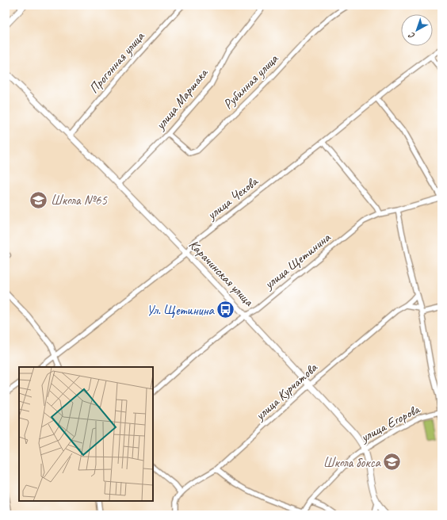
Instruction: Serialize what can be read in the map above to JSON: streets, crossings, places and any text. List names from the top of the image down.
{
  "streets": {
    "street": [
      "Прогонная улица",
      "Рубинная улица",
      "улица Маршака",
      "улица Чехова",
      "улица Щетинина",
      "Карачинская улица",
      "улица Курчатова",
      "улица Егорова"
    ]
  },
  "crossings": [
    ["Прогонная улица", "Карачинская улица"],
    ["Рубинная улица", "улица Маршака"],
    ["улица Маршака", "Карачинская улица"],
    ["улица Чехова", "Карачинская улица"],
    ["улица Щетинина", "Карачинская улица"],
    ["Карачинская улица", "улица Курчатова"],
    ["Карачинская улица", "улица Егорова"]
  ],
  "places": {
    "school or university": ["Школа №65", "Школа бокса"],
    "bus stop": ["Ул. Щетинина"]
  },
  "north": "bottom left"
}
